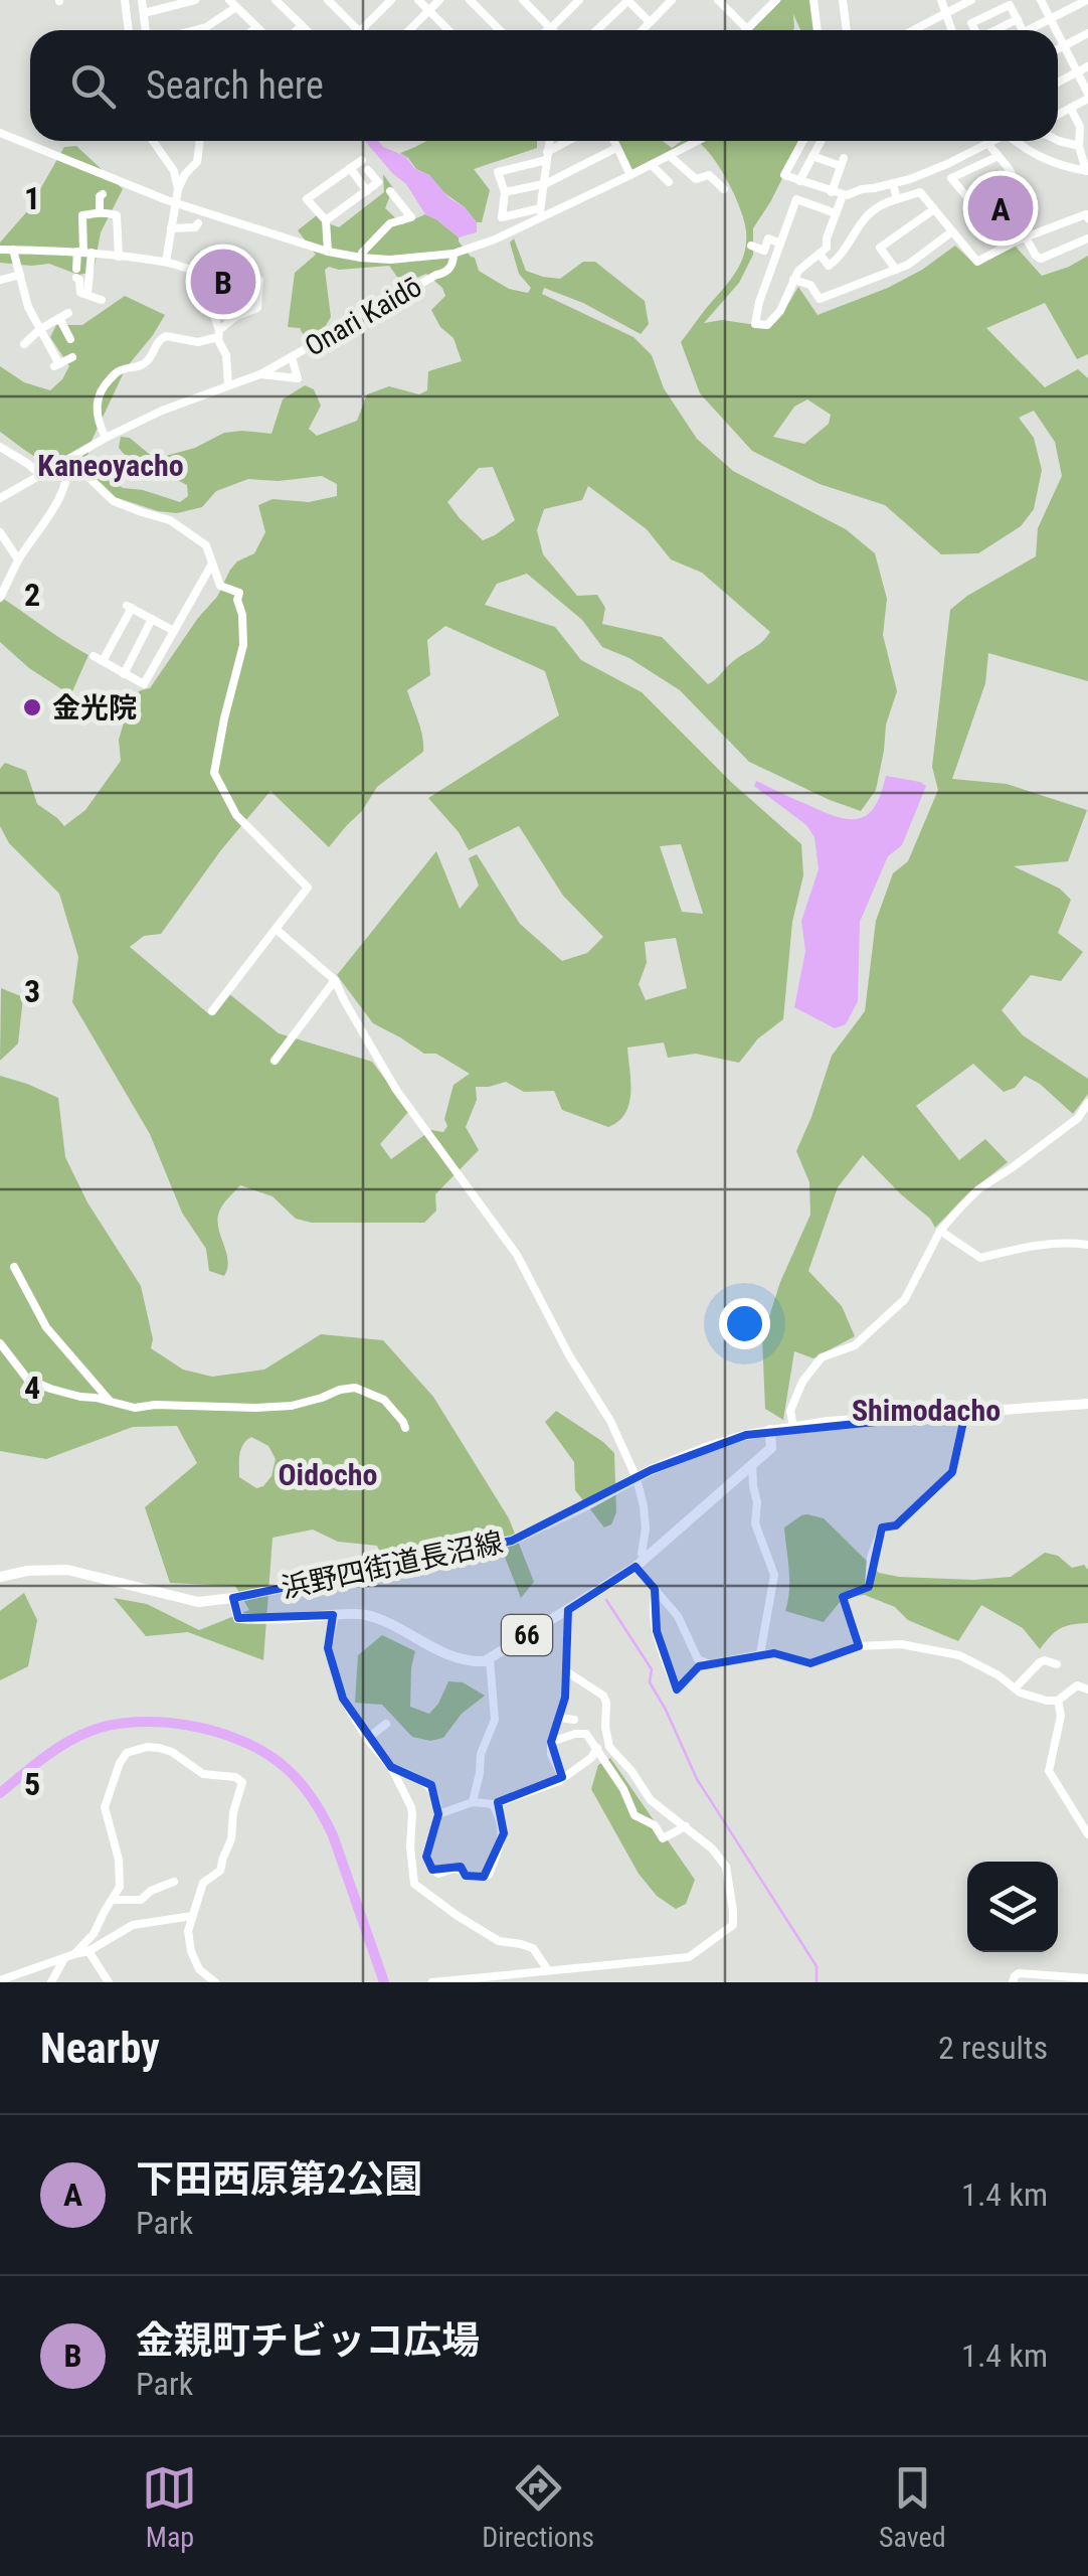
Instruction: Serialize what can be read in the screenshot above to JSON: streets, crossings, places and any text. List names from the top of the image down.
{
  "streets": {
    "main road": ["浜野四街道長沼線", "66"],
    "street": ["Onari Kaidō"]
  },
  "crossings": [
    ["浜野四街道長沼線", "66"]
  ],
  "districts": ["Kaneoyacho", "Shimodacho", "Oidocho"],
  "places": ["金光院"],
  "page": {
    "search": "Search here",
    "pins": ["A", "B"],
    "heading": ["Nearby", "2 results"],
    "list": [
      {
        "mark": "A",
        "name": "下田西原第2公園",
        "note": "Park",
        "value": "1.4 km"
      },
      {
        "mark": "B",
        "name": "金親町チビッコ広場",
        "note": "Park",
        "value": "1.4 km"
      }
    ],
    "nav": ["Map", "Directions", "Saved"]
  },
  "grid": {
    "rows": [
      "1",
      "2",
      "3",
      "4",
      "5"
    ]
  }
}
